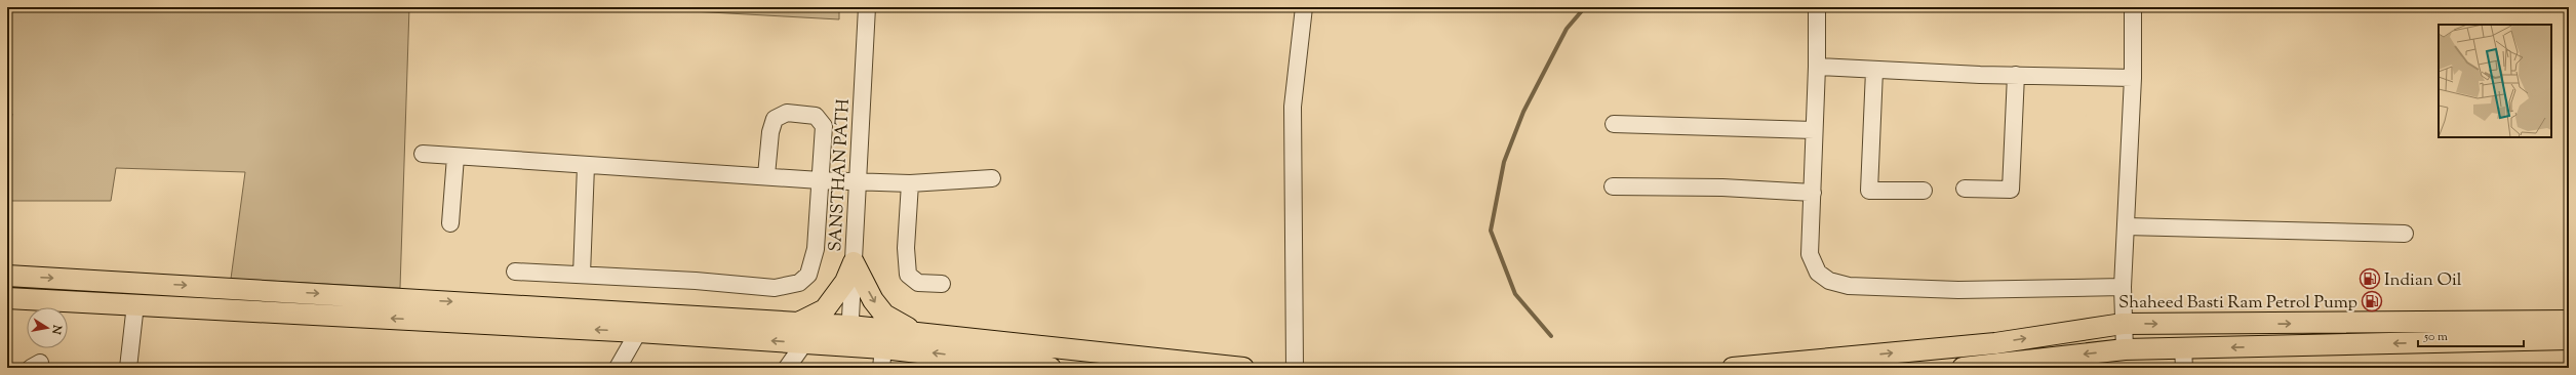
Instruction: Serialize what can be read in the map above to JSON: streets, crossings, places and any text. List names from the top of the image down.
{
  "streets": {
    "street": ["SANSTHAN PATH"]
  },
  "places": {
    "fuel station": ["Indian Oil", "Shaheed Basti Ram Petrol Pump"]
  },
  "scale_bar": "50 m",
  "north": "right"
}
